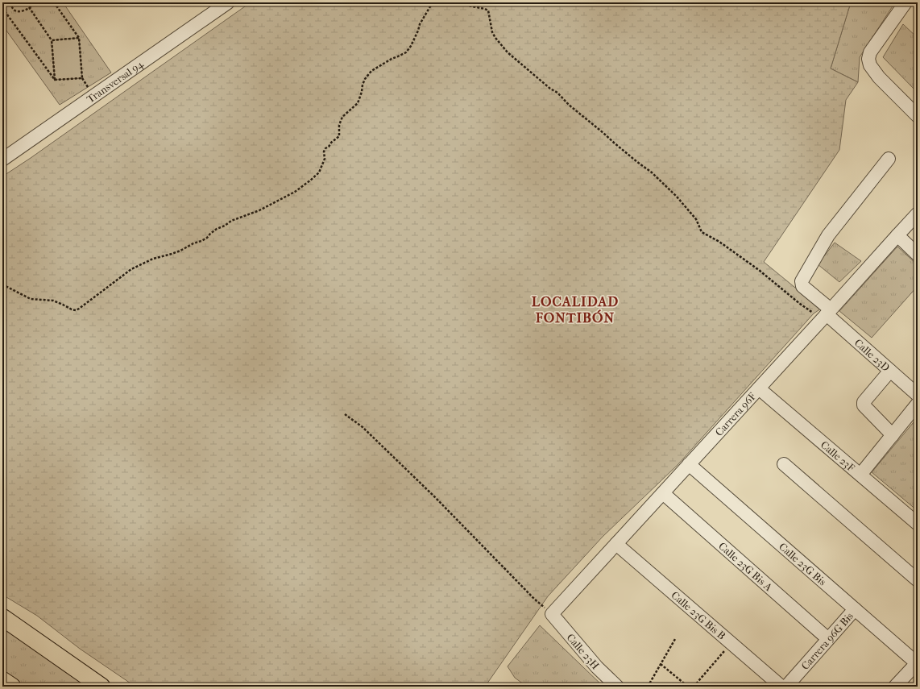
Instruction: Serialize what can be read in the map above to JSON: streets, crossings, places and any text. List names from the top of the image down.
{
  "streets": {
    "street": [
      "Transversal 94",
      "Calle 23D",
      "Carrera 96F",
      "Calle 23F",
      "Calle 23G Bis",
      "Calle 23G Bis A",
      "Calle 23G Bis B",
      "Carrera 96G Bis",
      "Calle 23H"
    ]
  },
  "crossings": [
    ["Calle 23D", "Carrera 96F"],
    ["Carrera 96F", "Calle 23F"],
    ["Carrera 96F", "Calle 23G Bis"],
    ["Carrera 96F", "Calle 23G Bis A"],
    ["Carrera 96F", "Calle 23G Bis B"],
    ["Carrera 96F", "Calle 23H"],
    ["Calle 23G Bis", "Carrera 96G Bis"],
    ["Calle 23G Bis A", "Carrera 96G Bis"]
  ],
  "districts": ["LOCALIDAD FONTIBÓN"]
}
